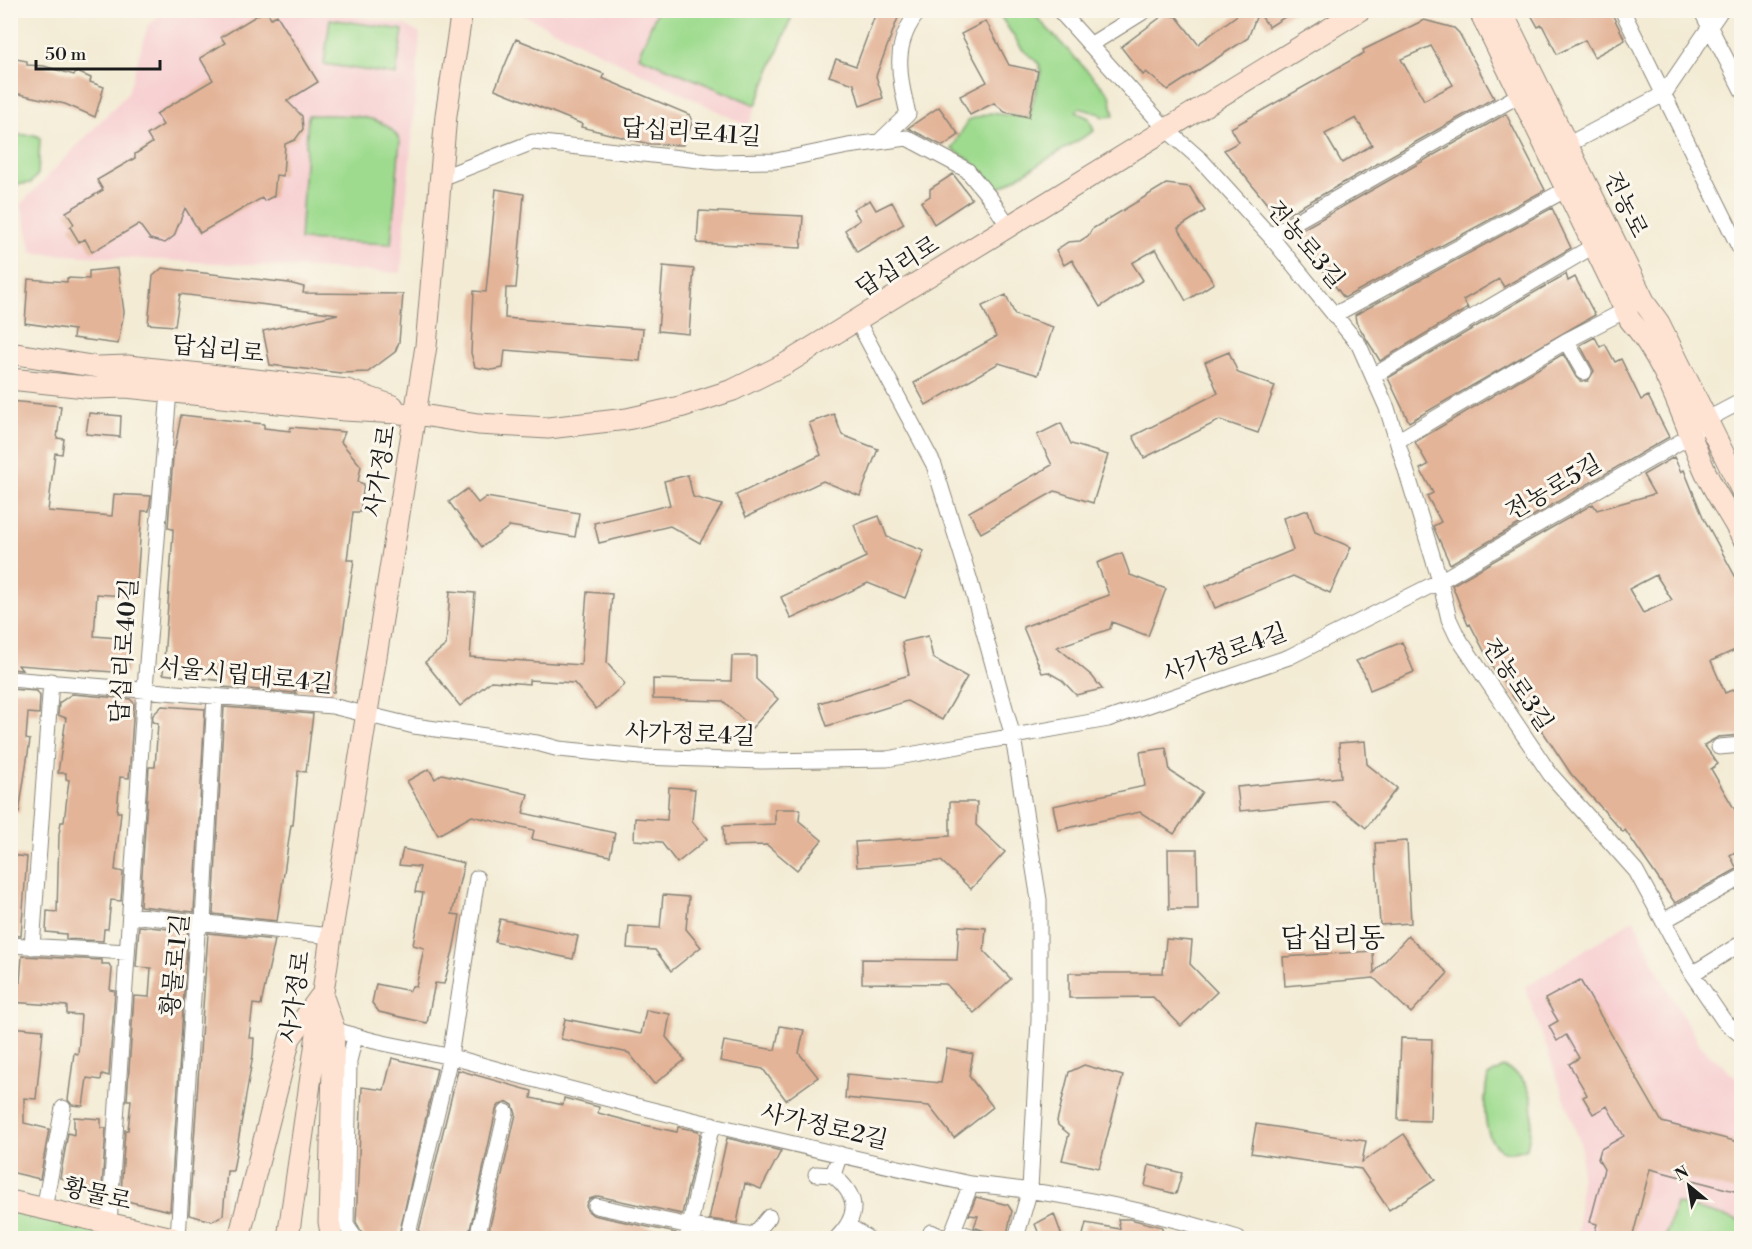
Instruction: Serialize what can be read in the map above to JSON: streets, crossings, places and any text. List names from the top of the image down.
{
  "streets": {
    "main road": [
      "전농로",
      "답십리로",
      "사가정로",
      "황물로"
    ],
    "street": [
      "답십리로41길",
      "전농로3길",
      "전농로5길",
      "답십리로40길",
      "사가정로4길",
      "서울시립대로4길",
      "황물로1길",
      "사가정로2길"
    ]
  },
  "crossings": [
    ["답십리로41길", "답십리로"],
    ["답십리로41길", "사가정로"],
    ["전농로", "전농로3길"],
    ["전농로", "전농로5길"],
    ["전농로3길", "답십리로"],
    ["전농로3길", "전농로5길"],
    ["전농로3길", "사가정로4길"],
    ["답십리로", "사가정로"],
    ["답십리로", "답십리로40길"],
    ["사가정로", "사가정로4길"],
    ["사가정로", "서울시립대로4길"],
    ["사가정로", "황물로1길"],
    ["전농로5길", "사가정로4길"],
    ["답십리로40길", "서울시립대로4길"],
    ["답십리로40길", "황물로"],
    ["사가정로4길", "서울시립대로4길"],
    ["서울시립대로4길", "황물로1길"]
  ],
  "districts": ["답십리동"],
  "scale_bar": "50 m",
  "north": "top left"
}
